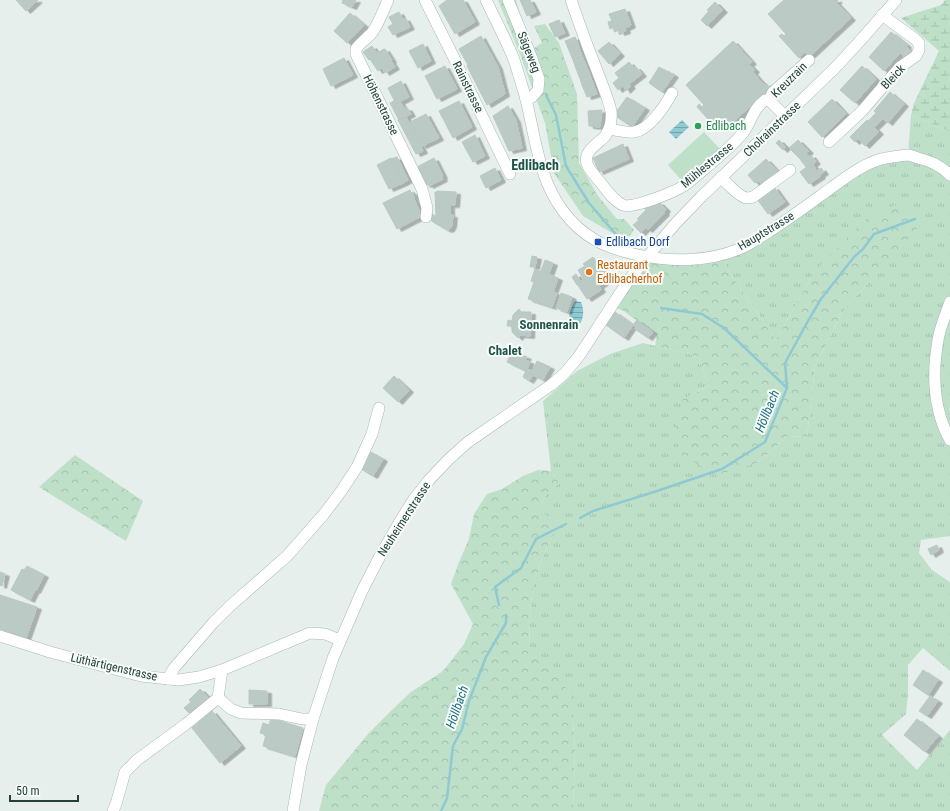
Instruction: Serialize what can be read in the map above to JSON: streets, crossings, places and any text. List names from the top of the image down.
{
  "streets": {
    "street": [
      "Sägeweg",
      "Bleick",
      "Kreuzrain",
      "Rainstrasse",
      "Höhenstrasse",
      "Cholrainstrasse",
      "Mühlestrasse",
      "Hauptstrasse",
      "Neuheimerstrasse",
      "Lüthärtigenstrasse"
    ]
  },
  "crossings": [
    ["Sägeweg", "Hauptstrasse"],
    ["Bleick", "Cholrainstrasse"],
    ["Kreuzrain", "Mühlestrasse"],
    ["Cholrainstrasse", "Hauptstrasse"],
    ["Cholrainstrasse", "Neuheimerstrasse"],
    ["Hauptstrasse", "Neuheimerstrasse"],
    ["Neuheimerstrasse", "Lüthärtigenstrasse"]
  ],
  "districts": ["Edlibach", "Sonnenrain", "Chalet"],
  "water": ["Höllbach"],
  "places": {
    "other": ["Edlibach", "Restaurant Edlibacherhof"],
    "transit": ["Edlibach Dorf"]
  },
  "scale_bar": "50 m"
}
